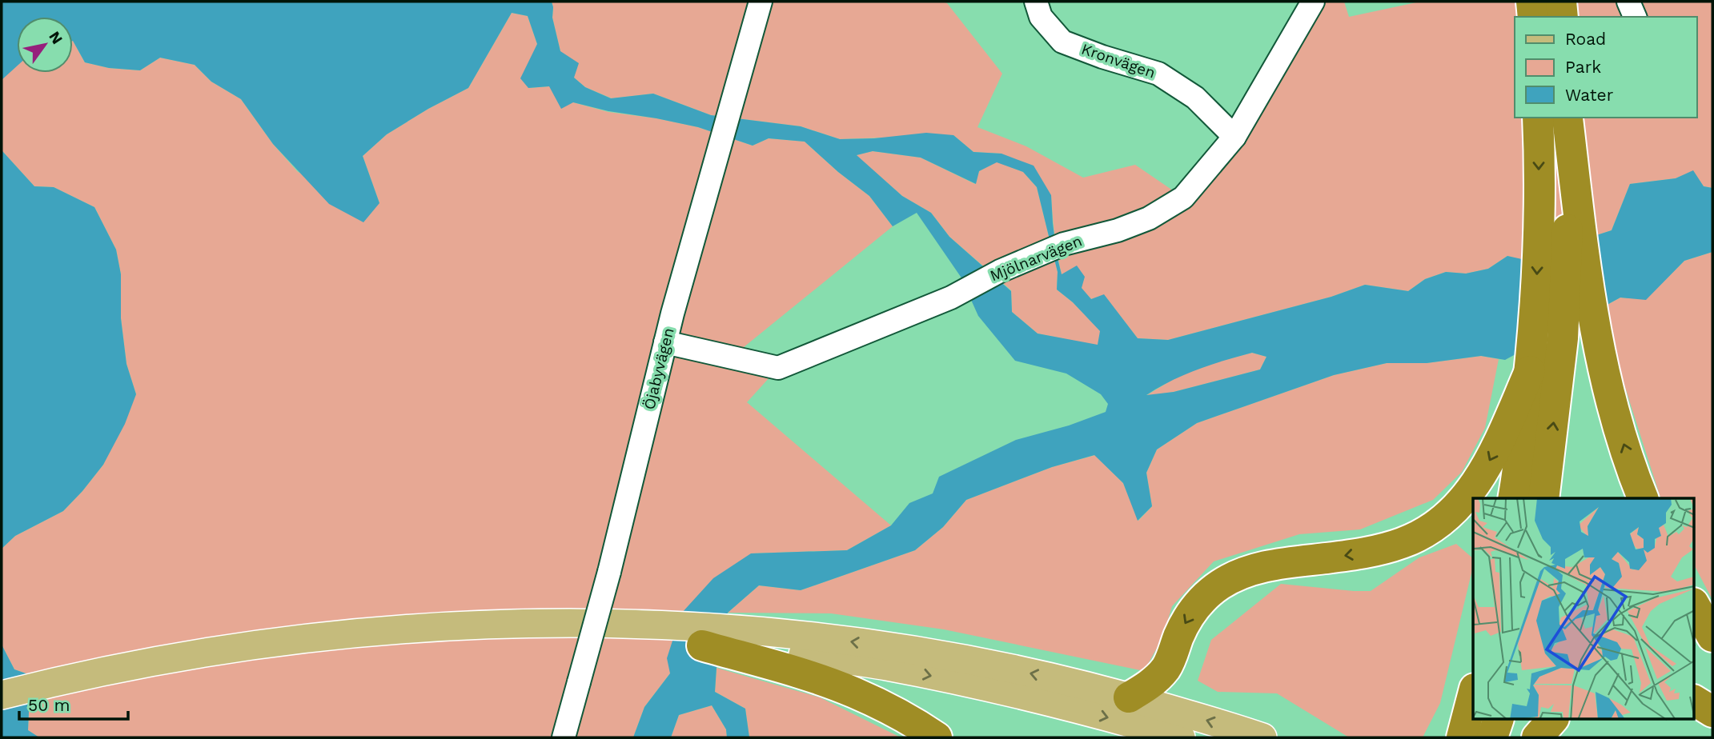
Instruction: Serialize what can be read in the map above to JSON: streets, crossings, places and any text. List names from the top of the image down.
{
  "streets": {
    "street": ["Kronvägen", "Mjölnarvägen", "Öjabyvägen"]
  },
  "crossings": [
    ["Kronvägen", "Mjölnarvägen"],
    ["Mjölnarvägen", "Öjabyvägen"]
  ],
  "legend": ["Road", "Park", "Water"],
  "scale_bar": "50 m",
  "north": "top right"
}
